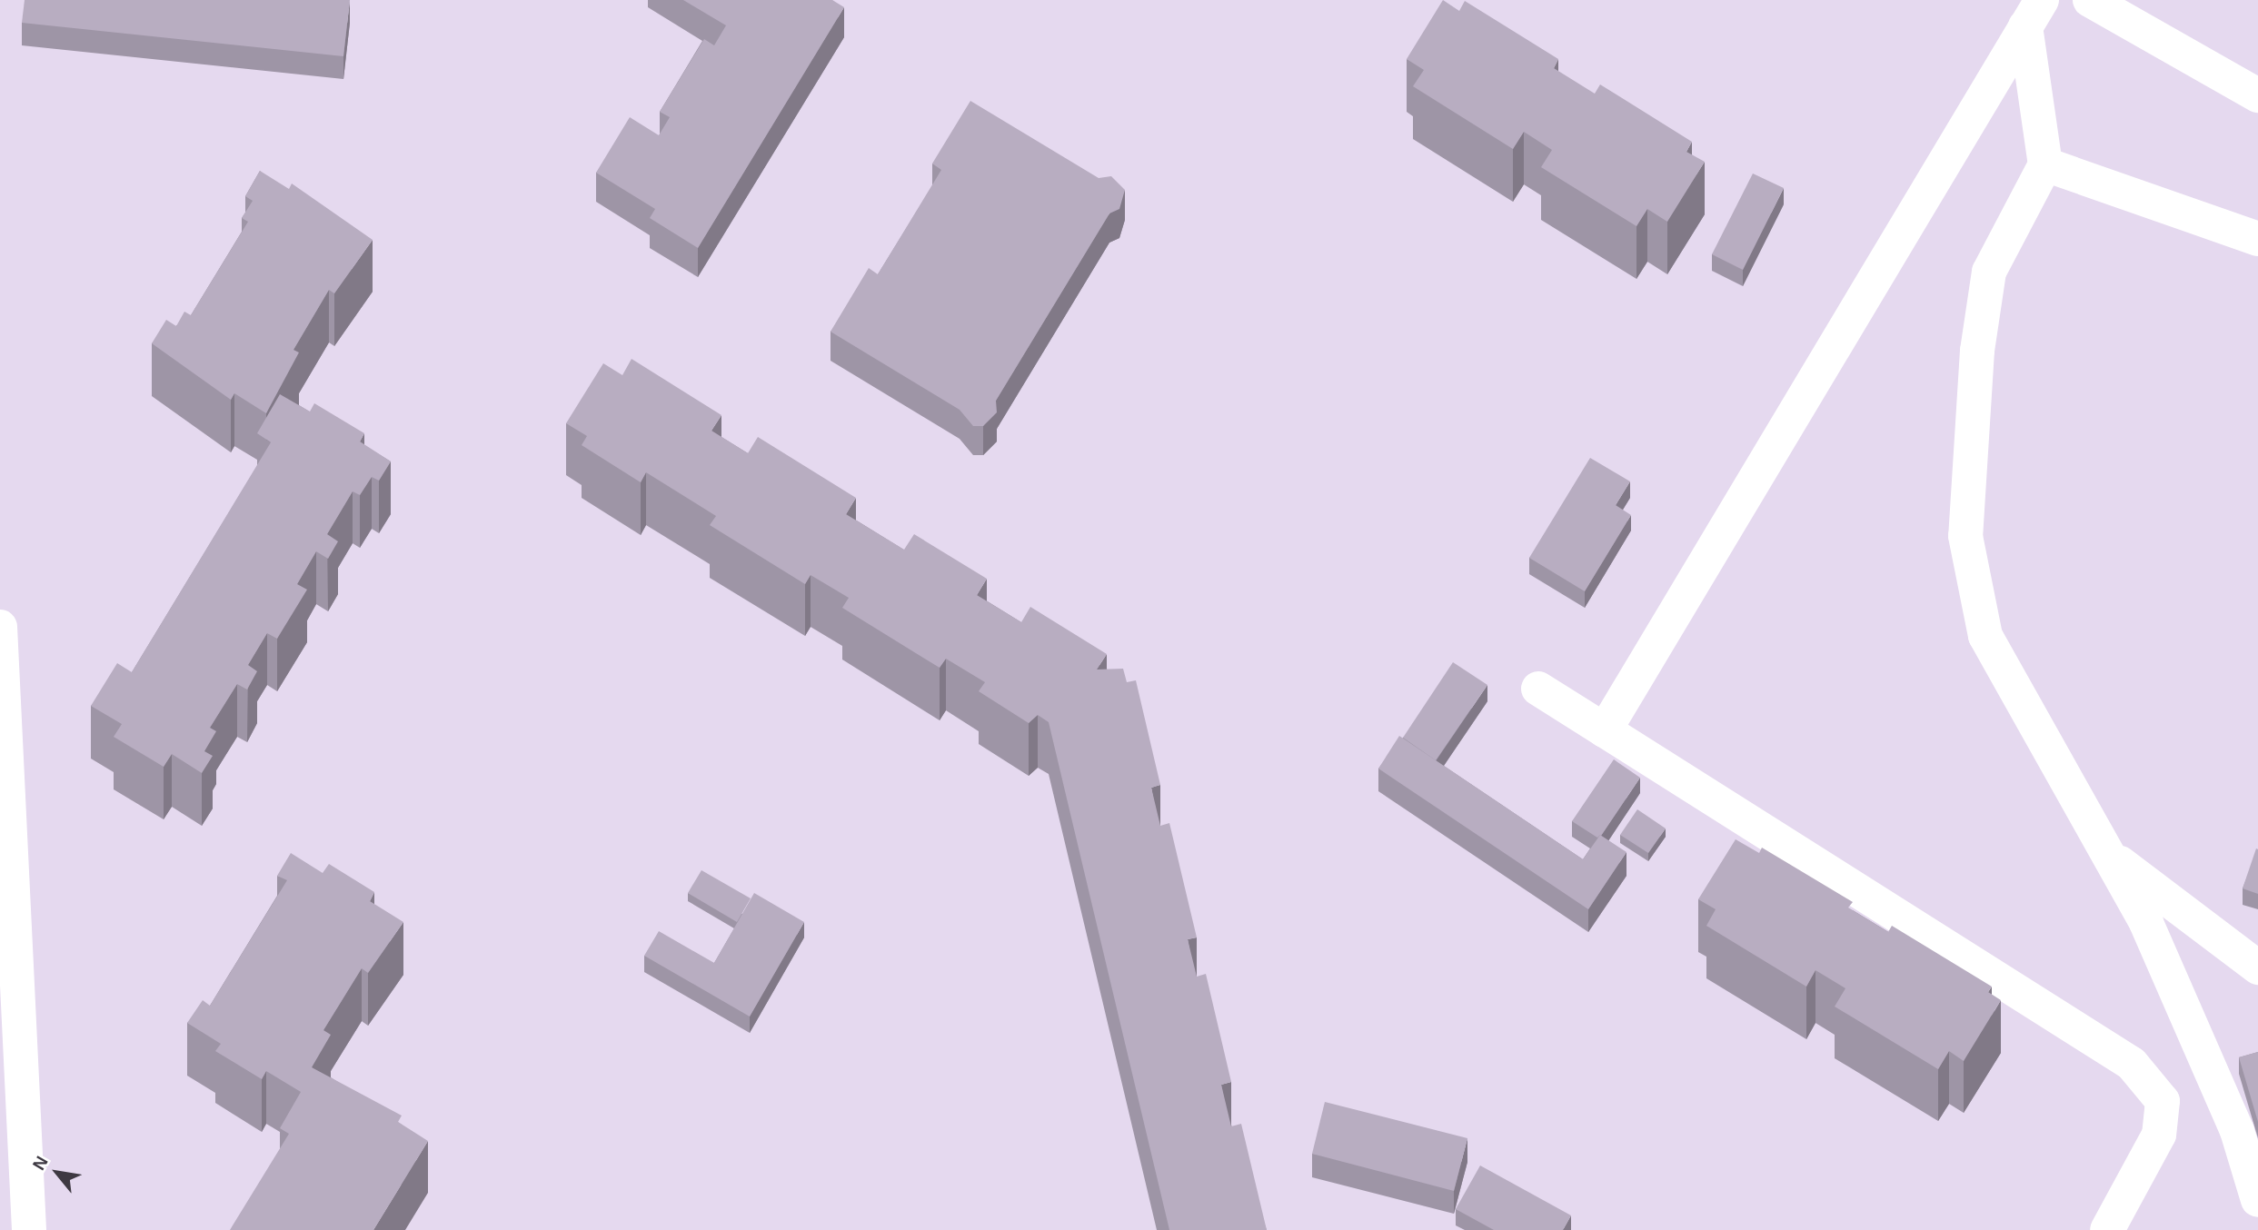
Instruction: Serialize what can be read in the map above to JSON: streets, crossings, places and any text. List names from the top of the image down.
{
  "north": "top left"
}
